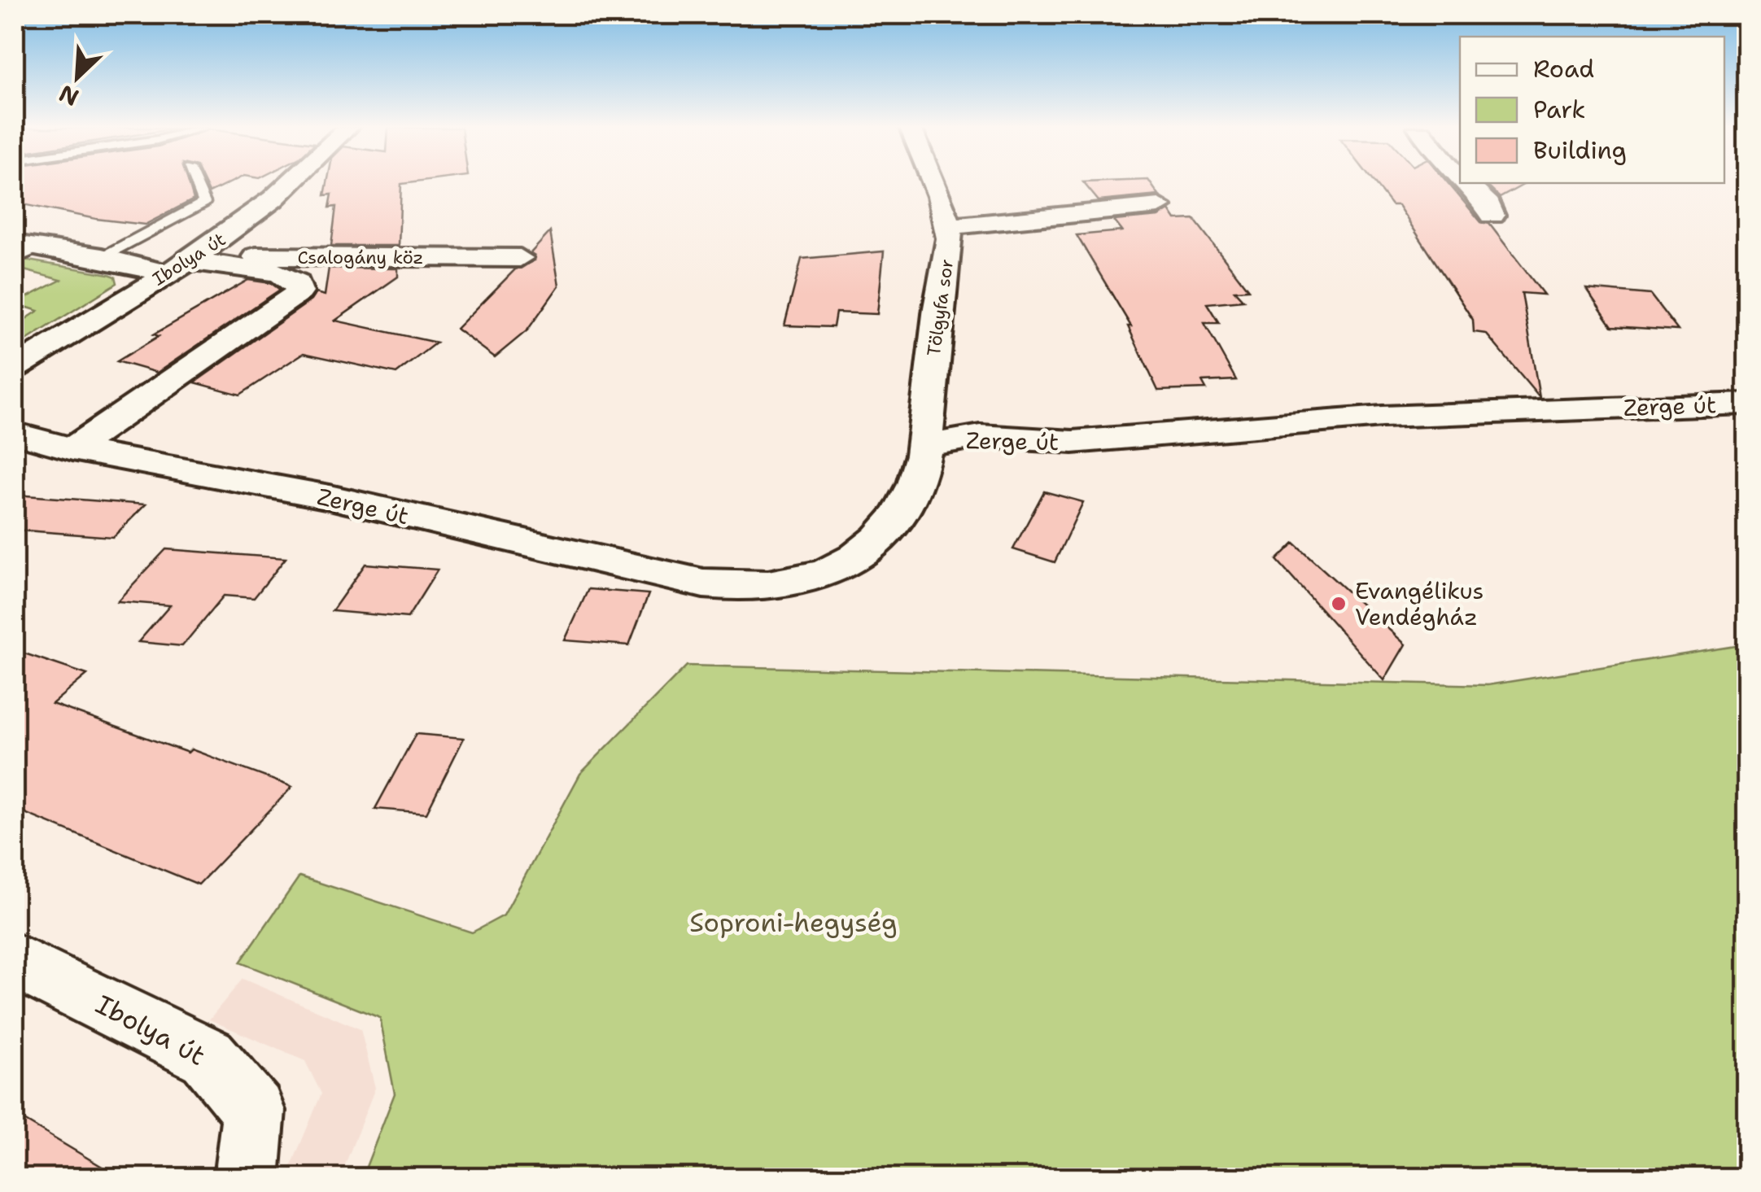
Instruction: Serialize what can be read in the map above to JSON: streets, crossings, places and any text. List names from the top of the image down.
{
  "streets": {
    "street": [
      "Csalogány köz",
      "Ibolya út",
      "Tölgyfa sor",
      "Zerge út"
    ]
  },
  "crossings": [
    ["Csalogány köz", "Ibolya út"],
    ["Tölgyfa sor", "Zerge út"]
  ],
  "parks": ["Soproni-hegység"],
  "places": ["Evangélikus Vendégház"],
  "legend": ["Road", "Park", "Building"],
  "north": "bottom left"
}
